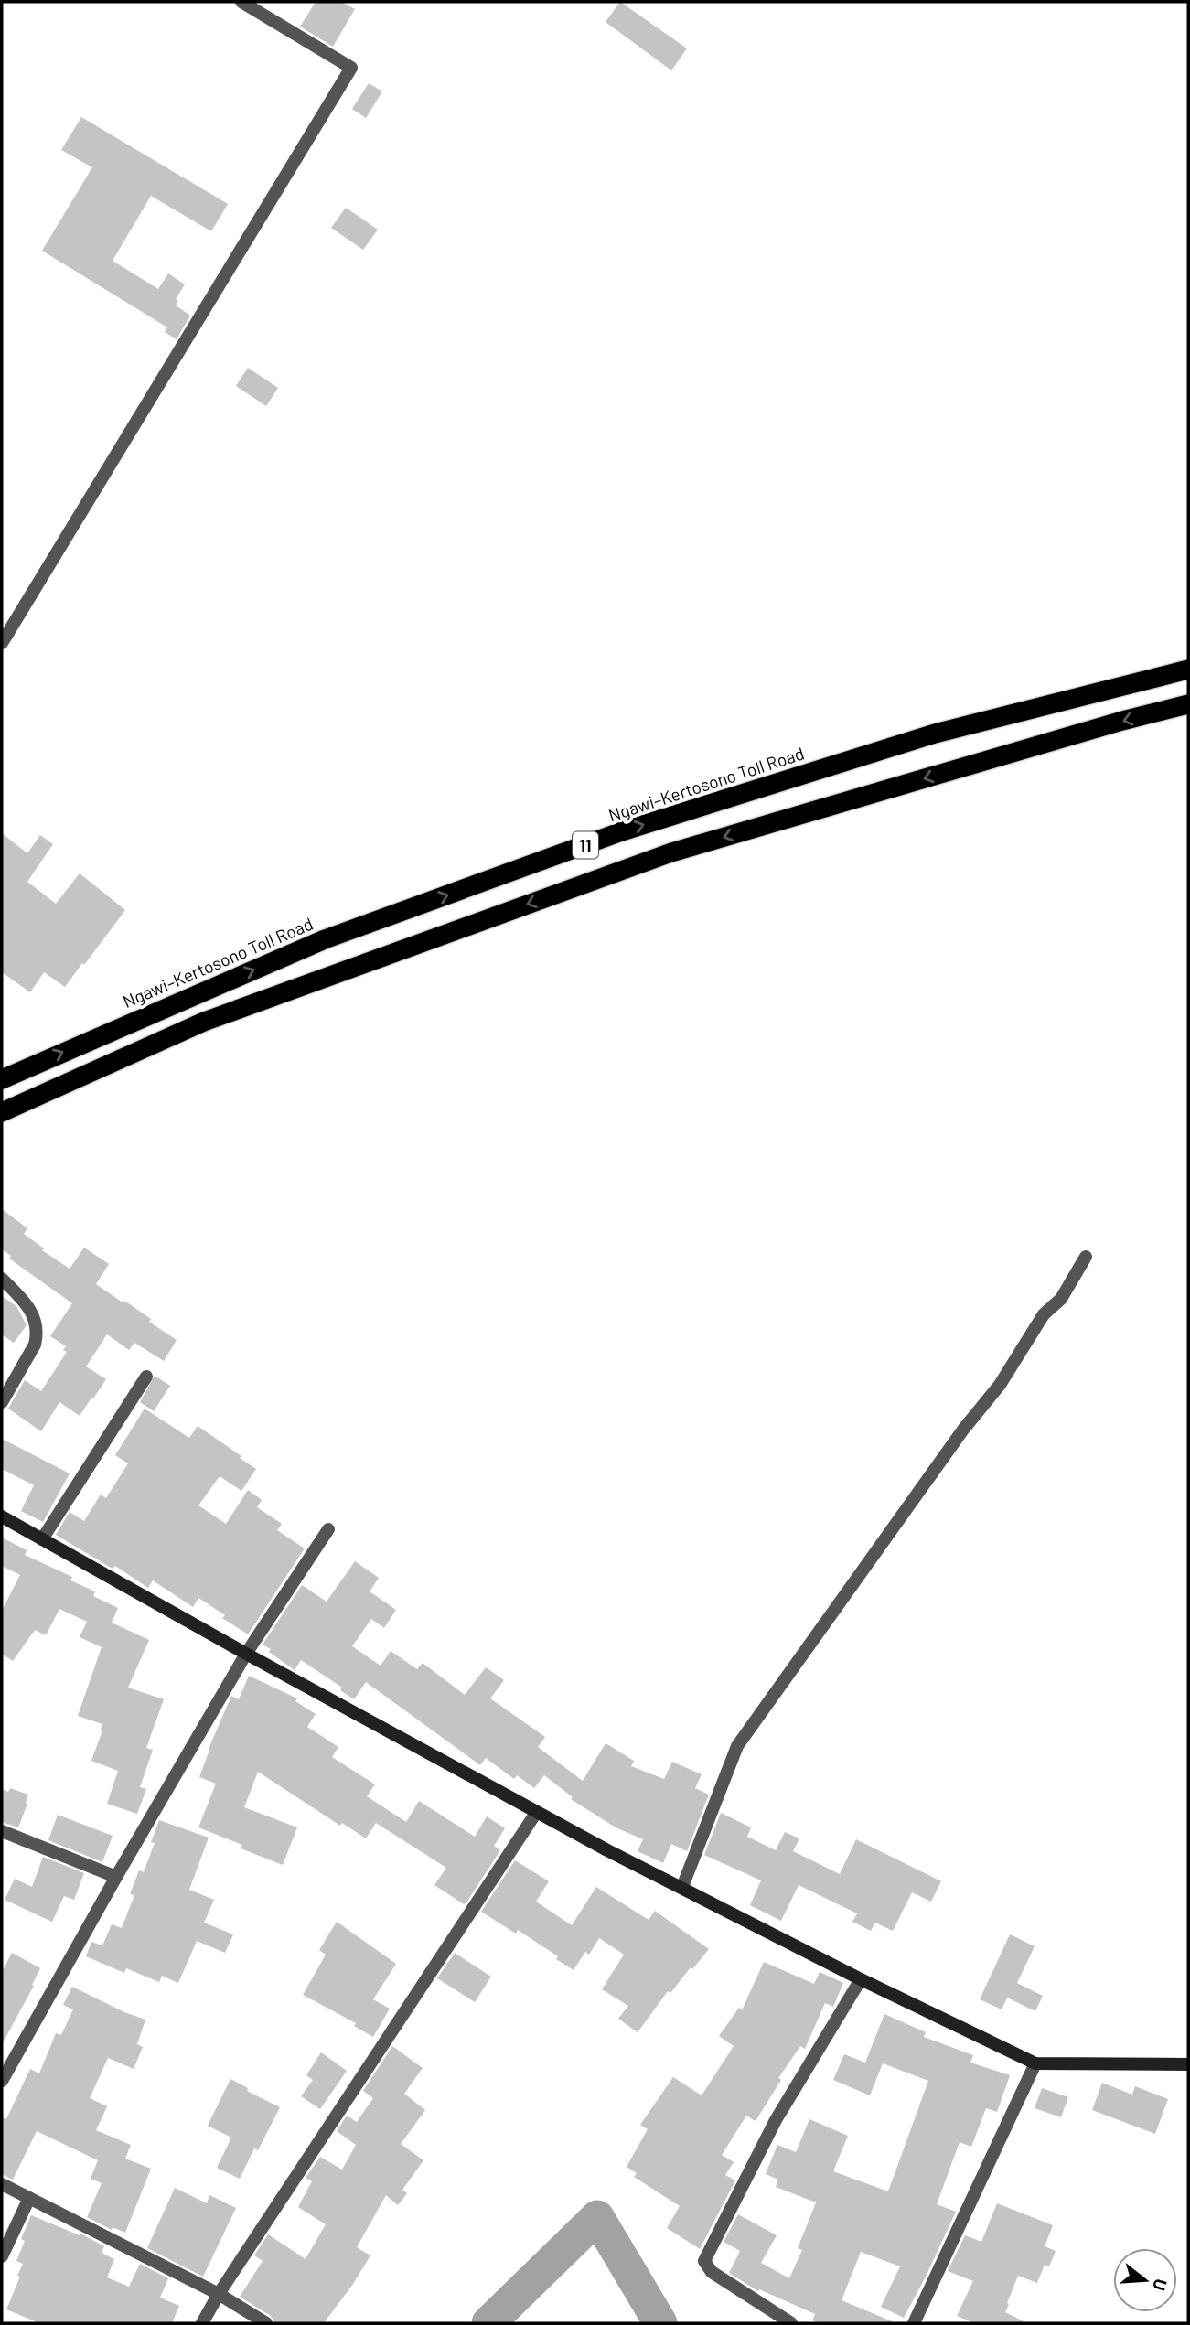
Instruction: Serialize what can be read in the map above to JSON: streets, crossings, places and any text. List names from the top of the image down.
{
  "streets": {
    "highway": ["Ngawi–Kertosono Toll Road", "11"]
  },
  "north": "right"
}
